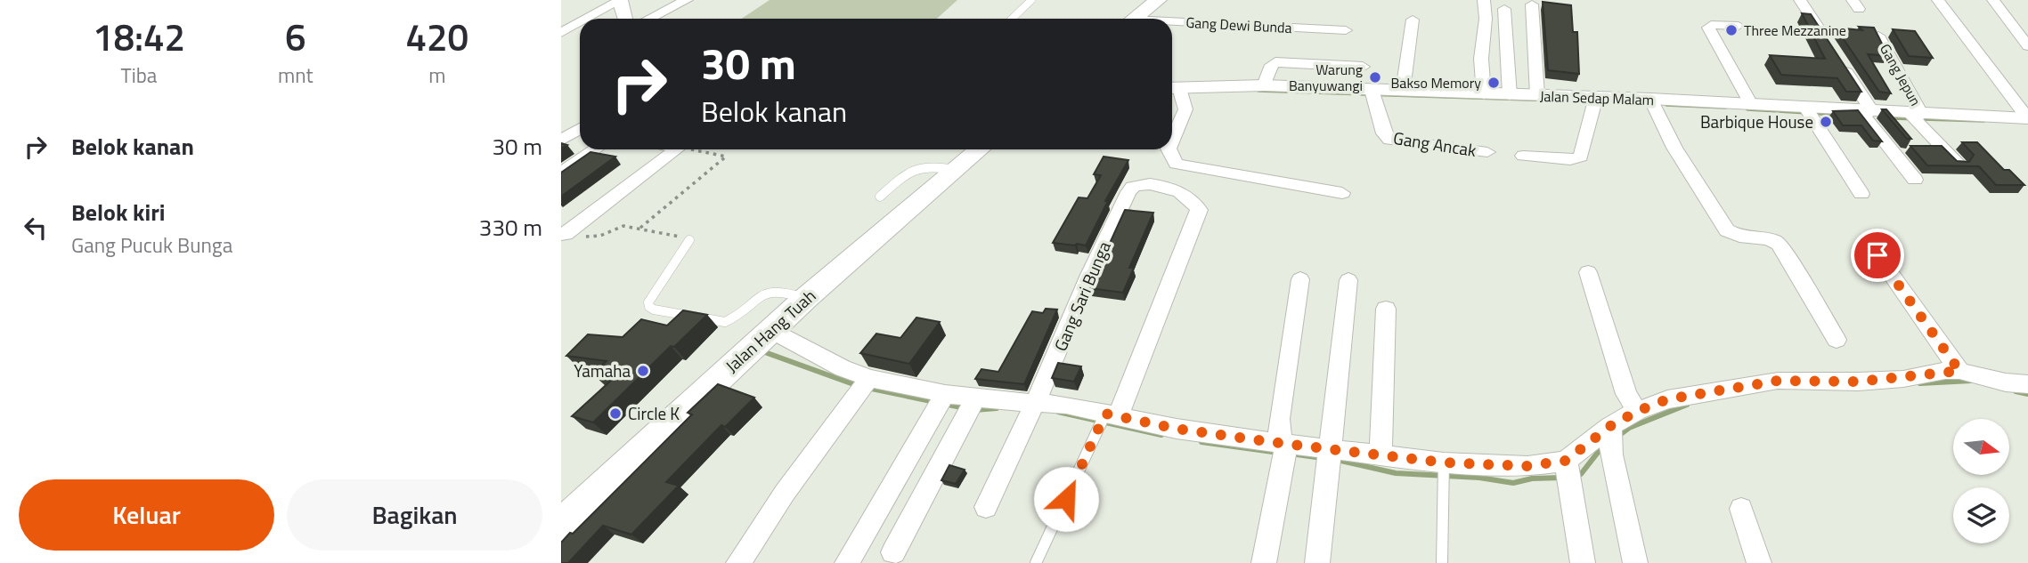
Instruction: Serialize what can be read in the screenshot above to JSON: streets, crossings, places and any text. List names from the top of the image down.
{
  "streets": {
    "main road": ["Jalan Hang Tuah"],
    "street": [
      "Gang Dewi Bunda",
      "Gang Jepun",
      "Jalan Sedap Malam",
      "Gang Ancak",
      "Gang Sari Bunga"
    ]
  },
  "crossings": [
    ["Gang Jepun", "Jalan Sedap Malam"],
    ["Jalan Sedap Malam", "Gang Ancak"]
  ],
  "places": [
    "Three Mezzanine",
    "Warung Banyuwangi",
    "Bakso Memory",
    "Barbique House",
    "Yamaha",
    "Circle K"
  ],
  "north": "right",
  "page": {
    "eta": [
      "18:42",
      "Tiba",
      "6",
      "mnt",
      "420",
      "m"
    ],
    "turn": ["30 m", "Belok kanan"],
    "list": [
      {
        "name": "Belok kanan",
        "value": "30 m"
      },
      {
        "name": "Belok kiri",
        "note": "Gang Pucuk Bunga",
        "value": "330 m"
      }
    ],
    "buttons": ["Keluar", "Bagikan"]
  }
}
